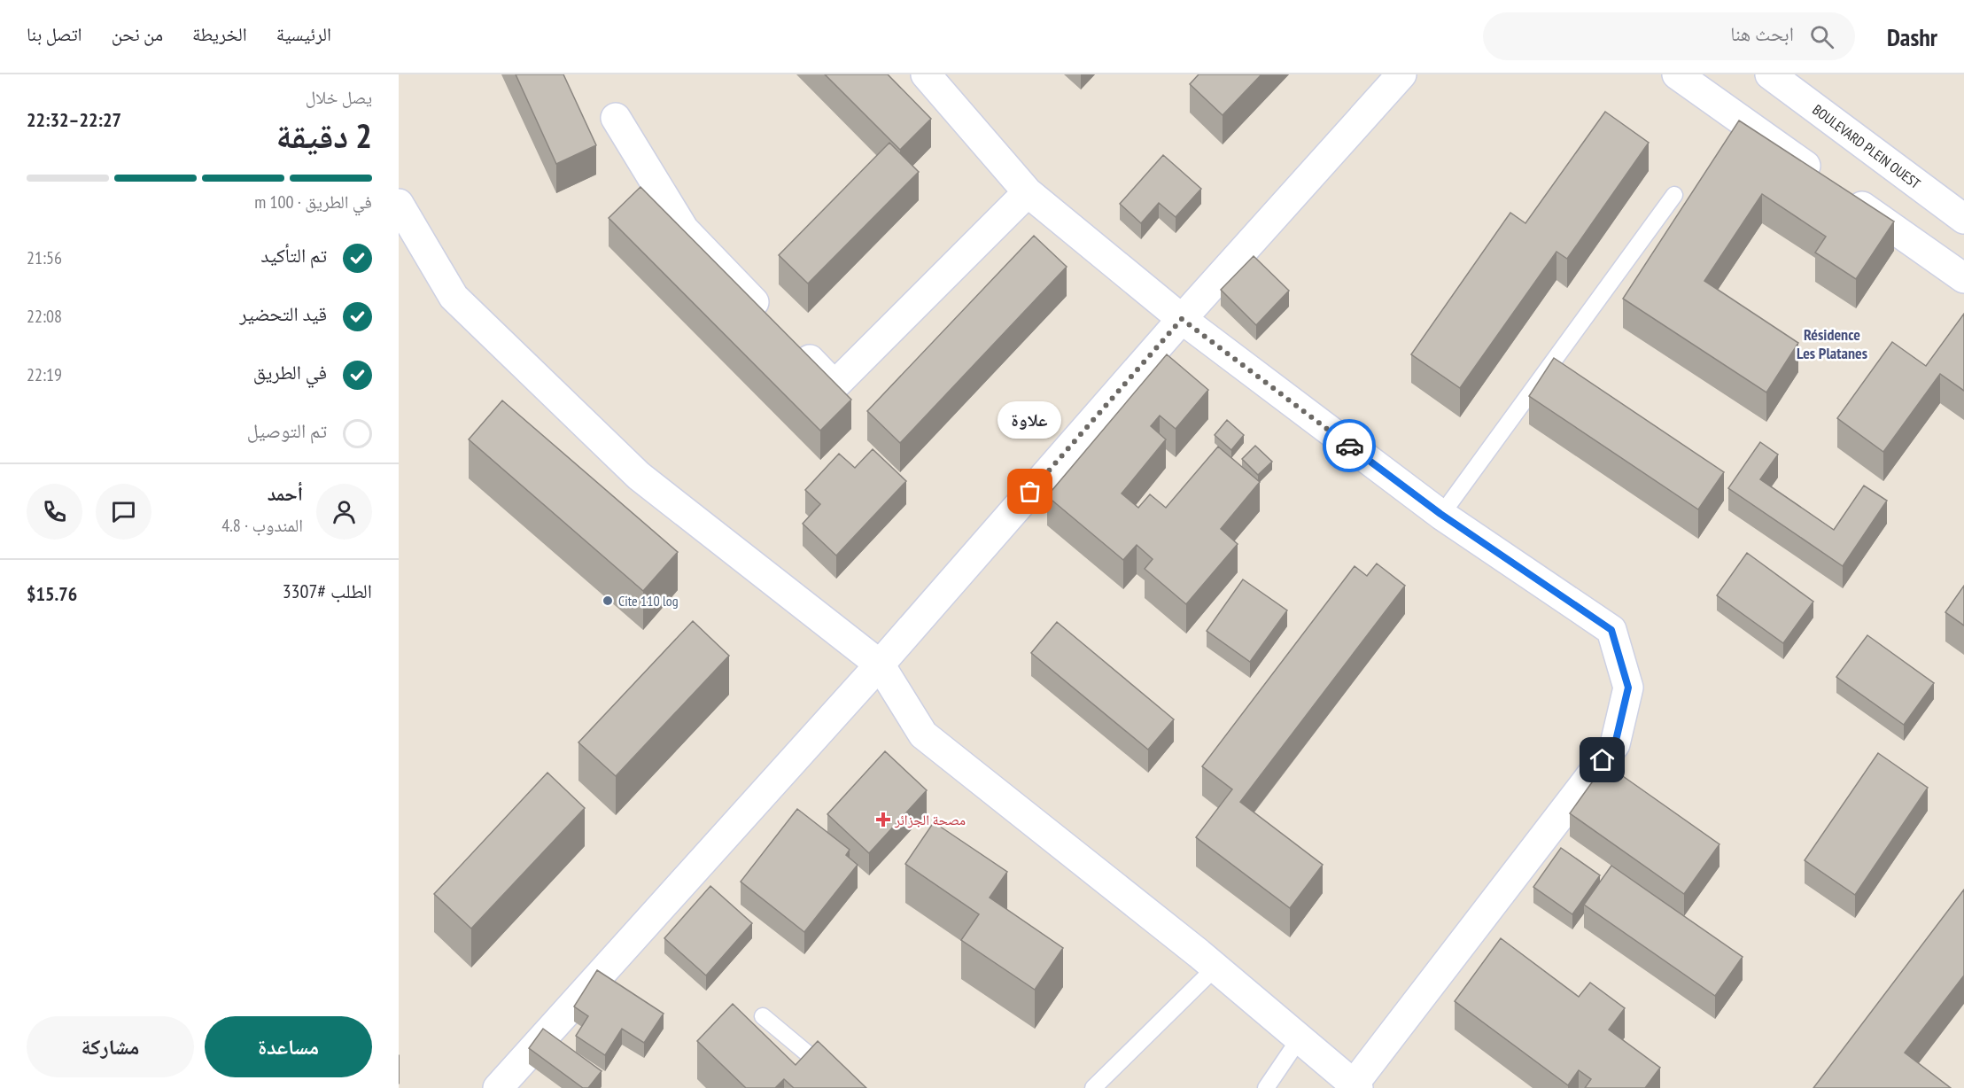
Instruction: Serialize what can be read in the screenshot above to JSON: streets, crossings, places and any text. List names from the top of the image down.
{
  "streets": {
    "street": ["BOULEVARD PLEIN OUEST"]
  },
  "districts": ["Résidence Les Platanes"],
  "places": {
    "other": ["علاوة", "Cite 110 log"],
    "health": ["مصحة الجزائر"]
  },
  "page": {
    "header": "Dashr",
    "search": "ابحث هنا",
    "nav": [
      "الرئيسية",
      "الخريطة",
      "من نحن",
      "اتصل بنا"
    ],
    "heading": ["2 دقيقة", "يصل خلال", "22:27–22:32"],
    "panel": [
      "أحمد",
      "المندوب · 4.8",
      "الطلب #3307",
      "$15.76"
    ],
    "bar": "في الطريق · 100 m",
    "list": [
      ["تم التأكيد", "21:56"],
      ["قيد التحضير", "22:08"],
      ["في الطريق", "22:19"],
      "تم التوصيل"
    ],
    "bubble": "علاوة",
    "buttons": ["مساعدة", "مشاركة"]
  }
}
